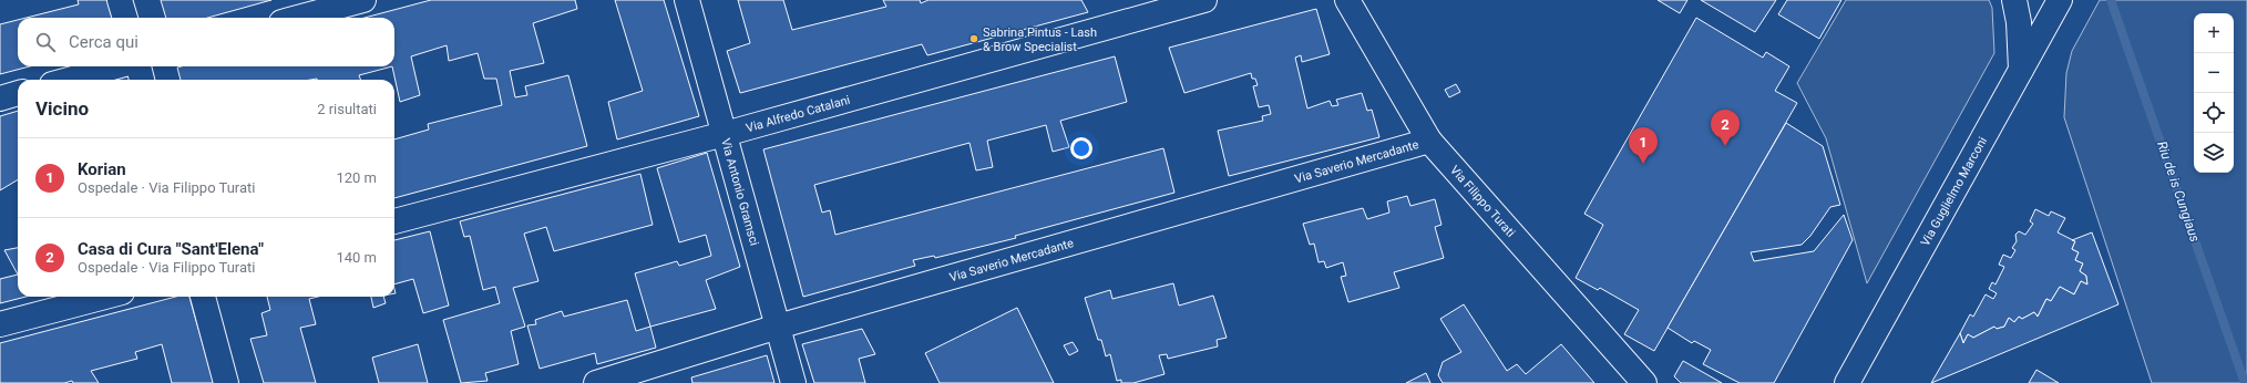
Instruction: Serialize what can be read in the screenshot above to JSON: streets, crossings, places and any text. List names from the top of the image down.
{
  "streets": {
    "street": [
      "Via Alfredo Catalani",
      "Via Saverio Mercadante",
      "Via Antonio Gramsci",
      "Via Guglielmo Marconi",
      "Via Filippo Turati"
    ]
  },
  "crossings": [
    ["Via Alfredo Catalani", "Via Antonio Gramsci"],
    ["Via Saverio Mercadante", "Via Antonio Gramsci"],
    ["Via Saverio Mercadante", "Via Filippo Turati"]
  ],
  "water": ["Riu de is Cungiaus"],
  "places": ["Sabrina Pintus - Lash & Brow Specialist"],
  "page": {
    "map_buttons": ["+", "−"],
    "search": "Cerca qui",
    "heading": ["Vicino", "2 risultati"],
    "pins": ["2", "1"],
    "list": [
      {
        "mark": "1",
        "name": "Korian",
        "note": "Ospedale · Via Filippo Turati",
        "value": "120 m"
      },
      {
        "mark": "2",
        "name": "Casa di Cura \"Sant'Elena\"",
        "note": "Ospedale · Via Filippo Turati",
        "value": "140 m"
      }
    ]
  }
}
